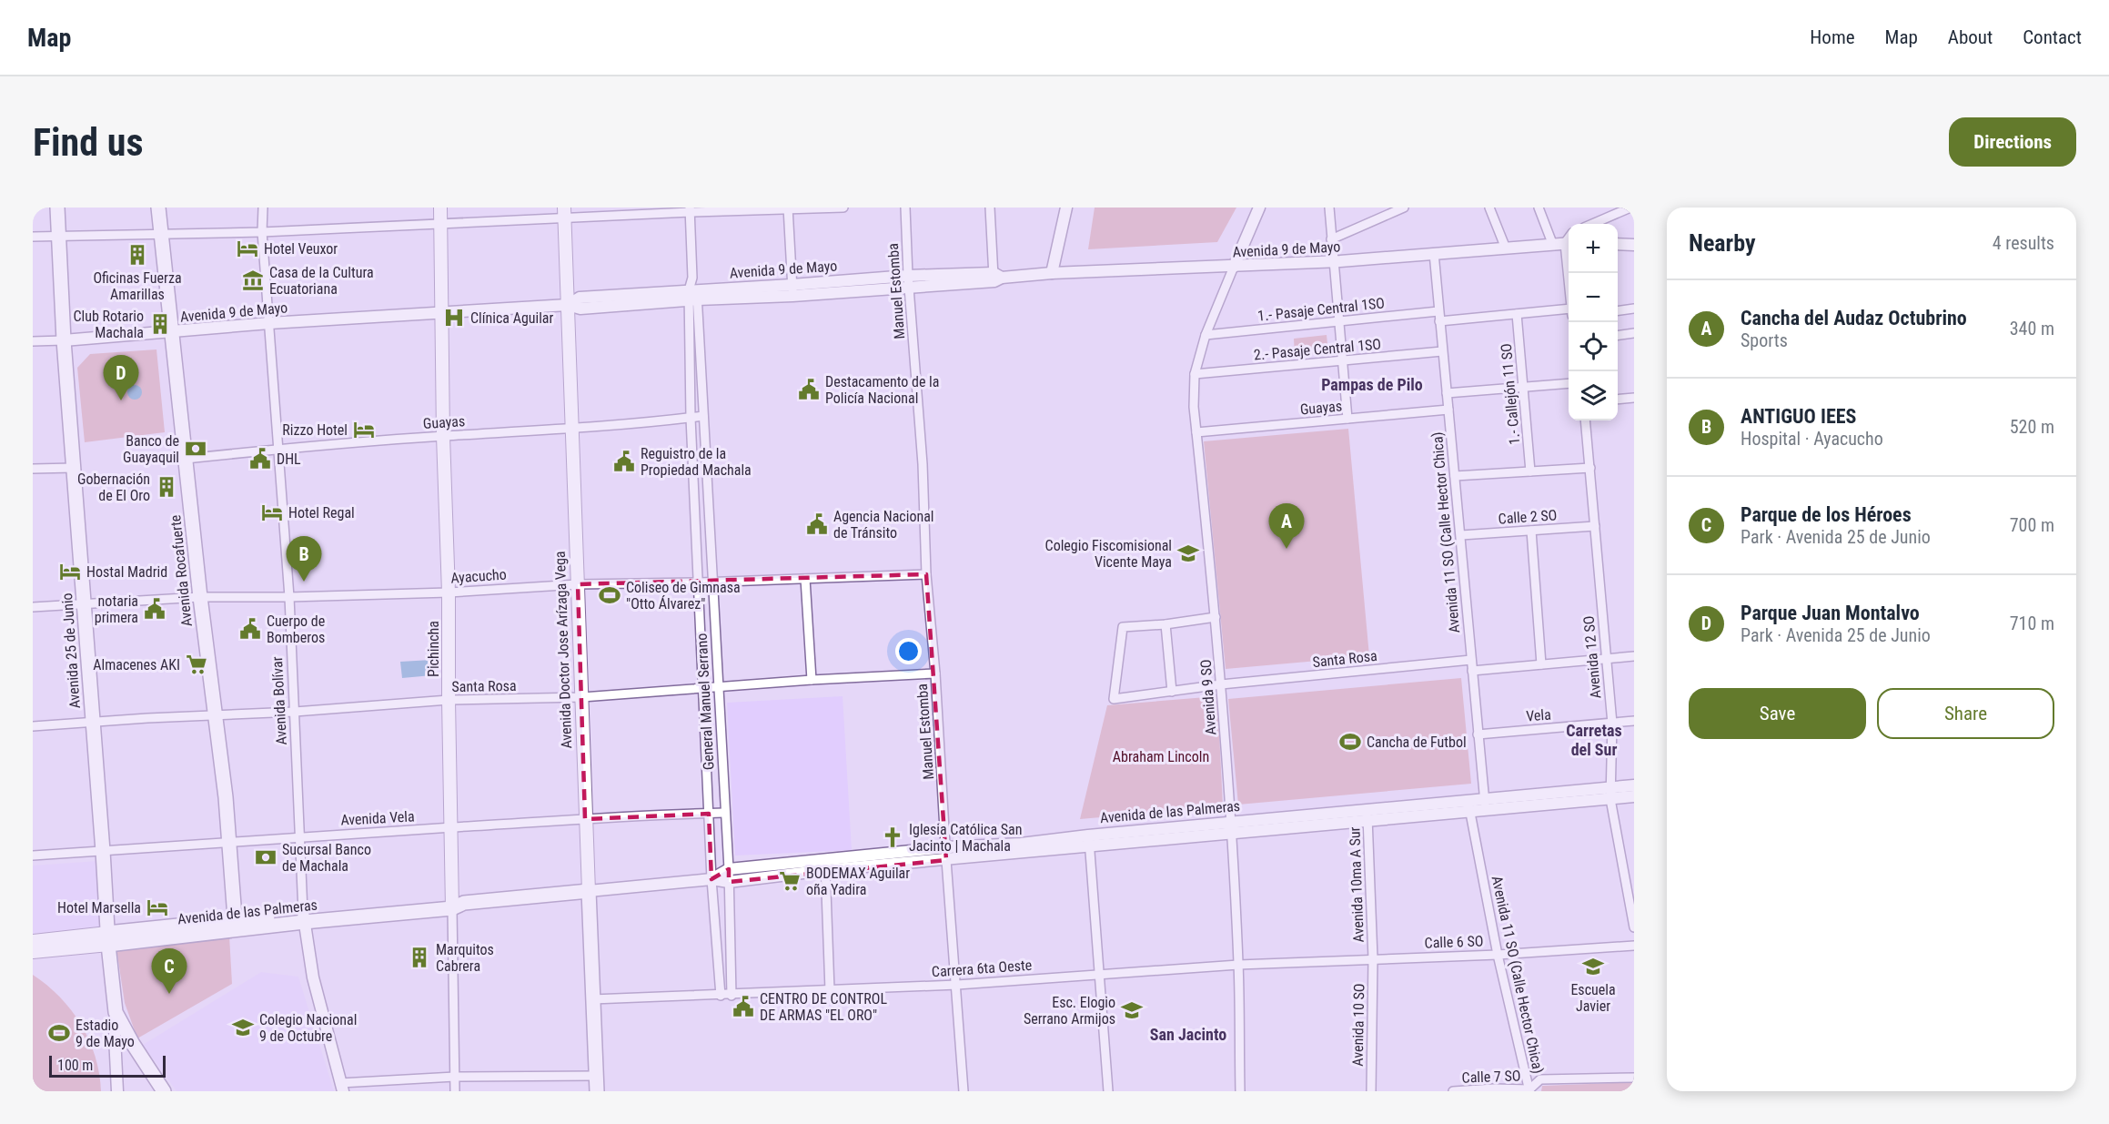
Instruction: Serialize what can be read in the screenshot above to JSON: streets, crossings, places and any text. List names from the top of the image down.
{
  "streets": {
    "main road": [
      "Avenida Rocafuerte",
      "Pichincha",
      "Avenida Doctor Jose Arízaga Vega",
      "Avenida 25 de Junio",
      "Avenida de las Palmeras"
    ],
    "street": [
      "Avenida 9 de Mayo",
      "Manuel Estomba",
      "1.- Pasaje Central 1SO",
      "2.- Pasaje Central 1SO",
      "1.- Callejón 11 SO",
      "Guayas",
      "Calle 2 SO",
      "Avenida 11 SO (Calle Hector Chica)",
      "Ayacucho",
      "Avenida 12 SO",
      "Santa Rosa",
      "Avenida 9 SO",
      "Avenida Bolívar",
      "General Manuel Serrano",
      "Vela",
      "Avenida Vela",
      "Avenida 10ma A Sur",
      "Calle 6 SO",
      "Carrera 6ta Oeste",
      "Avenida 10 SO",
      "Calle 7 SO"
    ]
  },
  "crossings": [
    ["Avenida 9 de Mayo", "Manuel Estomba"],
    ["Avenida 9 de Mayo", "Avenida 11 SO (Calle Hector Chica)"],
    ["Avenida 9 de Mayo", "Avenida Rocafuerte"],
    ["Avenida 9 de Mayo", "Pichincha"],
    ["Avenida 9 de Mayo", "Avenida Doctor Jose Arízaga Vega"],
    ["Avenida 9 de Mayo", "Avenida 25 de Junio"],
    ["Avenida 9 de Mayo", "Avenida 9 SO"],
    ["Avenida 9 de Mayo", "Avenida Bolívar"],
    ["Avenida 9 de Mayo", "General Manuel Serrano"],
    ["Manuel Estomba", "Ayacucho"],
    ["Manuel Estomba", "Santa Rosa"],
    ["Manuel Estomba", "Avenida de las Palmeras"],
    ["Manuel Estomba", "Carrera 6ta Oeste"],
    ["1.- Pasaje Central 1SO", "Avenida 11 SO (Calle Hector Chica)"],
    ["1.- Pasaje Central 1SO", "Avenida 9 SO"],
    ["2.- Pasaje Central 1SO", "Avenida 11 SO (Calle Hector Chica)"],
    ["2.- Pasaje Central 1SO", "Avenida 9 SO"],
    ["Guayas", "Avenida 11 SO (Calle Hector Chica)"],
    ["Guayas", "Avenida Rocafuerte"],
    ["Guayas", "Pichincha"],
    ["Guayas", "Avenida Doctor Jose Arízaga Vega"],
    ["Guayas", "Avenida 9 SO"],
    ["Guayas", "Avenida Bolívar"],
    ["Guayas", "General Manuel Serrano"],
    ["Calle 2 SO", "Avenida 11 SO (Calle Hector Chica)"],
    ["Calle 2 SO", "Avenida 12 SO"],
    ["Avenida 11 SO (Calle Hector Chica)", "Santa Rosa"],
    ["Avenida 11 SO (Calle Hector Chica)", "Vela"],
    ["Avenida 11 SO (Calle Hector Chica)", "Avenida de las Palmeras"],
    ["Avenida 11 SO (Calle Hector Chica)", "Calle 6 SO"],
    ["Avenida 11 SO (Calle Hector Chica)", "Calle 7 SO"],
    ["Avenida Rocafuerte", "Ayacucho"],
    ["Avenida Rocafuerte", "Santa Rosa"],
    ["Avenida Rocafuerte", "Avenida de las Palmeras"],
    ["Avenida Rocafuerte", "Avenida Vela"],
    ["Ayacucho", "Pichincha"],
    ["Ayacucho", "Avenida Doctor Jose Arízaga Vega"],
    ["Ayacucho", "Avenida 25 de Junio"],
    ["Ayacucho", "Avenida Bolívar"],
    ["Ayacucho", "General Manuel Serrano"],
    ["Pichincha", "Santa Rosa"],
    ["Pichincha", "Avenida de las Palmeras"],
    ["Pichincha", "Avenida Vela"],
    ["Avenida Doctor Jose Arízaga Vega", "Santa Rosa"],
    ["Avenida Doctor Jose Arízaga Vega", "Avenida de las Palmeras"],
    ["Avenida Doctor Jose Arízaga Vega", "Avenida Vela"],
    ["Avenida Doctor Jose Arízaga Vega", "Carrera 6ta Oeste"],
    ["Avenida 25 de Junio", "Santa Rosa"],
    ["Avenida 25 de Junio", "Avenida de las Palmeras"],
    ["Avenida 25 de Junio", "Avenida Vela"],
    ["Avenida 12 SO", "Vela"],
    ["Avenida 12 SO", "Avenida de las Palmeras"],
    ["Santa Rosa", "Avenida 9 SO"],
    ["Santa Rosa", "Avenida Bolívar"],
    ["Santa Rosa", "General Manuel Serrano"],
    ["Avenida 9 SO", "Avenida de las Palmeras"],
    ["Avenida 9 SO", "Carrera 6ta Oeste"],
    ["Avenida Bolívar", "Avenida de las Palmeras"],
    ["Avenida Bolívar", "Avenida Vela"],
    ["General Manuel Serrano", "Avenida de las Palmeras"],
    ["General Manuel Serrano", "Avenida Vela"],
    ["General Manuel Serrano", "Carrera 6ta Oeste"],
    ["Avenida de las Palmeras", "Avenida 10ma A Sur"],
    ["Avenida 10ma A Sur", "Calle 6 SO"],
    ["Avenida 10ma A Sur", "Carrera 6ta Oeste"],
    ["Avenida 10ma A Sur", "Avenida 10 SO"],
    ["Calle 6 SO", "Carrera 6ta Oeste"],
    ["Calle 6 SO", "Avenida 10 SO"],
    ["Carrera 6ta Oeste", "Avenida 10 SO"]
  ],
  "districts": ["Pampas de Pilo", "Carretas del Sur", "San Jacinto"],
  "parks": ["Abraham Lincoln"],
  "places": {
    "hotel": [
      "Hotel Veuxor",
      "Rizzo Hotel",
      "Hotel Regal",
      "Hostal Madrid",
      "Hotel Marsella"
    ],
    "building": [
      "Oficinas Fuerza Amarillas",
      "Club Rotario Machala",
      "Gobernación de El Oro",
      "Marquitos Cabrera"
    ],
    "museum": ["Casa de la Cultura Ecuatoriana"],
    "hospital": ["Clínica Aguilar"],
    "public building": [
      "Destacamento de la Policía Nacional",
      "DHL",
      "Reguistro de la Propiedad Machala",
      "Agencia Nacional de Tránsito",
      "notaria primera",
      "Cuerpo de Bomberos",
      "CENTRO DE CONTROL DE ARMAS \"EL ORO\""
    ],
    "bank": ["Banco de Guayaquil", "Sucursal Banco de Machala"],
    "school or university": [
      "Colegio Fiscomisional Vicente Maya",
      "Escuela Javier",
      "Esc. Elogio Serrano Armijos",
      "Colegio Nacional 9 de Octubre"
    ],
    "sports": ["Coliseo de Gimnasa \"Otto Álvarez\"", "Cancha de Futbol", "Estadio 9 de Mayo"],
    "supermarket": ["Almacenes AKI", "BODEMAX Aguilar oña Yadira"],
    "church": ["Iglesia Católica San Jacinto | Machala"]
  },
  "scale_bar": "100 m",
  "page": {
    "header": "Map",
    "nav": [
      "Home",
      "Map",
      "About",
      "Contact"
    ],
    "buttons": [
      "Directions",
      ["Save", "Share"]
    ],
    "title": "Find us",
    "heading": ["Nearby", "4 results"],
    "map_buttons": ["+", "−"],
    "list": [
      {
        "mark": "A",
        "name": "Cancha del Audaz Octubrino",
        "note": "Sports",
        "value": "340 m"
      },
      {
        "mark": "B",
        "name": "ANTIGUO IEES",
        "note": "Hospital · Ayacucho",
        "value": "520 m"
      },
      {
        "mark": "C",
        "name": "Parque de los Héroes",
        "note": "Park · Avenida 25 de Junio",
        "value": "700 m"
      },
      {
        "mark": "D",
        "name": "Parque Juan Montalvo",
        "note": "Park · Avenida 25 de Junio",
        "value": "710 m"
      }
    ],
    "pins": [
      "D",
      "A",
      "B",
      "C"
    ],
    "scale": "100 m"
  }
}
